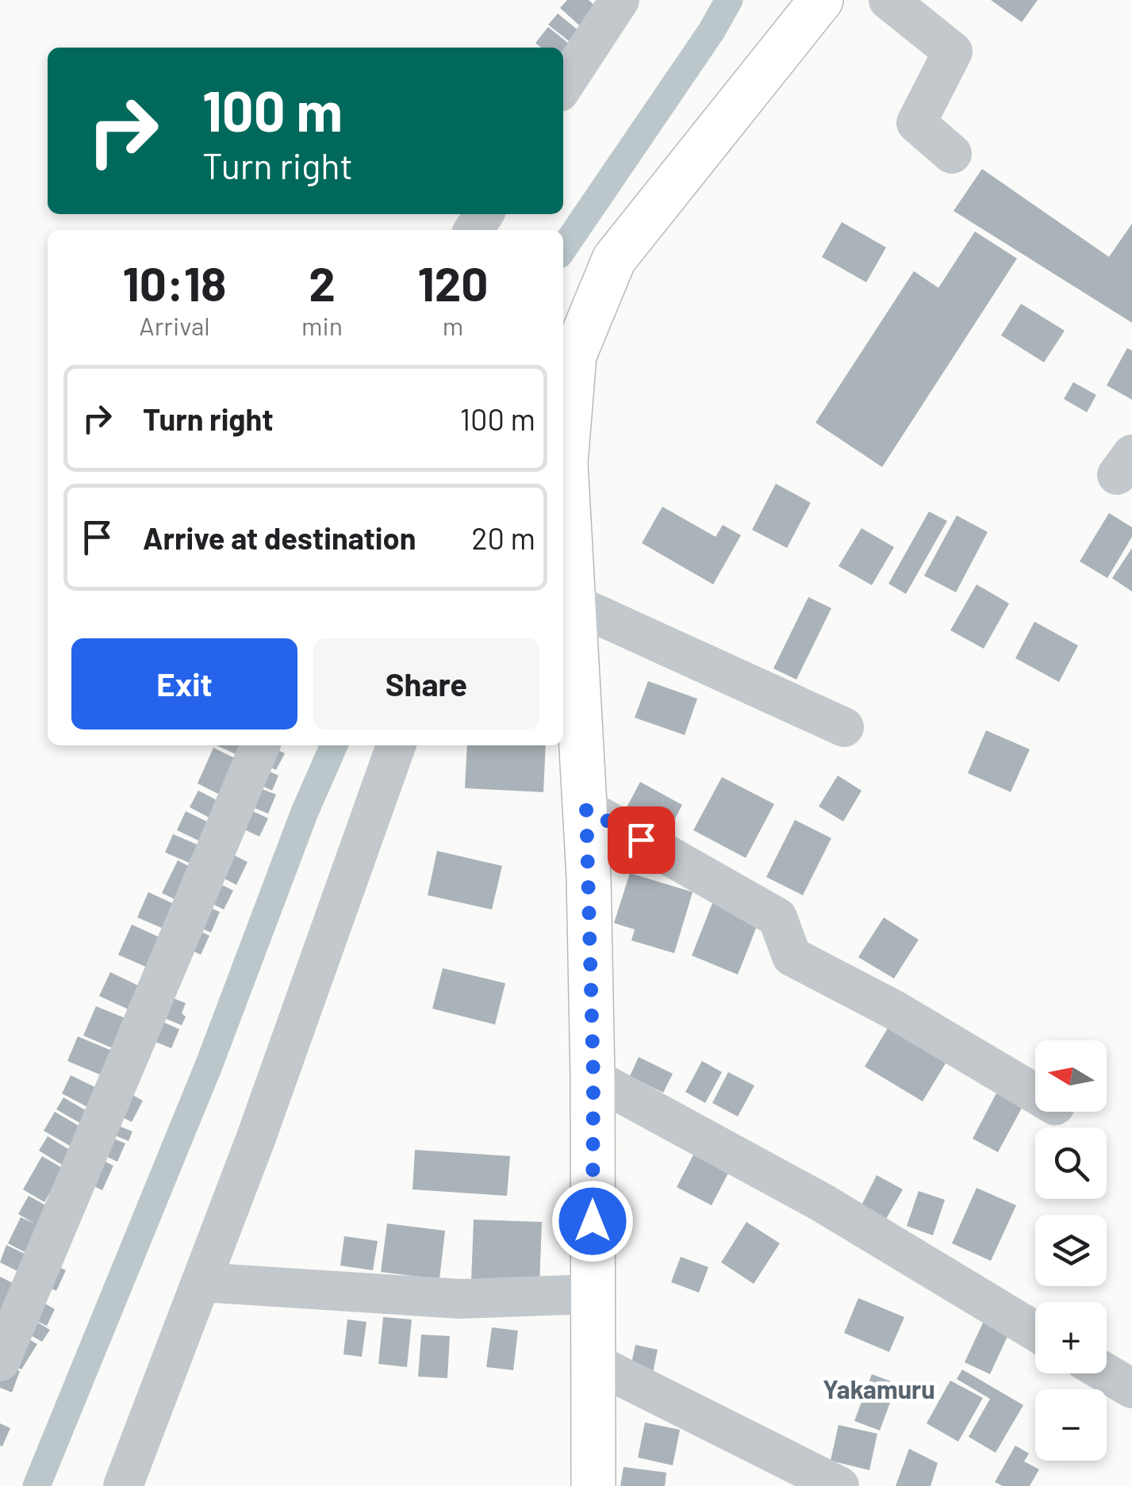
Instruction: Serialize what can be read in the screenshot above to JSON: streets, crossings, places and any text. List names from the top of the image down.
{
  "districts": ["Yakamuru"],
  "north": "left",
  "page": {
    "turn": ["100 m", "Turn right"],
    "eta": [
      "10:18",
      "Arrival",
      "2",
      "min",
      "120",
      "m"
    ],
    "list": [
      {
        "name": "Turn right",
        "value": "100 m"
      },
      {
        "name": "Arrive at destination",
        "value": "20 m"
      }
    ],
    "buttons": ["Exit", "Share"],
    "map_buttons": ["+", "−"]
  }
}
